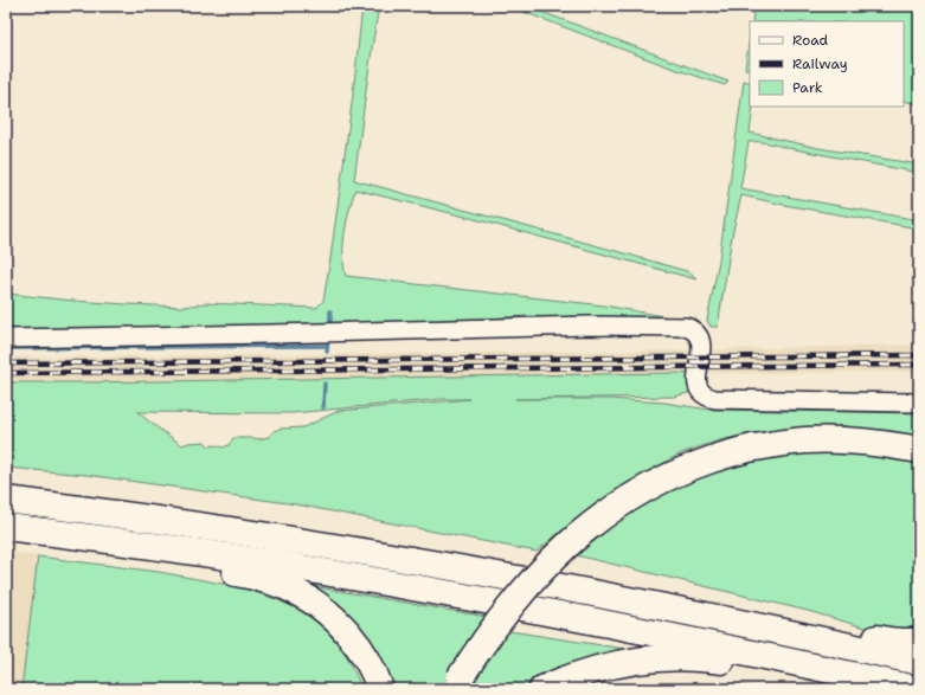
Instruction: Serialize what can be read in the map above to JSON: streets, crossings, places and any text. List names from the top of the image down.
{
  "legend": ["Road", "Railway", "Park"]
}
